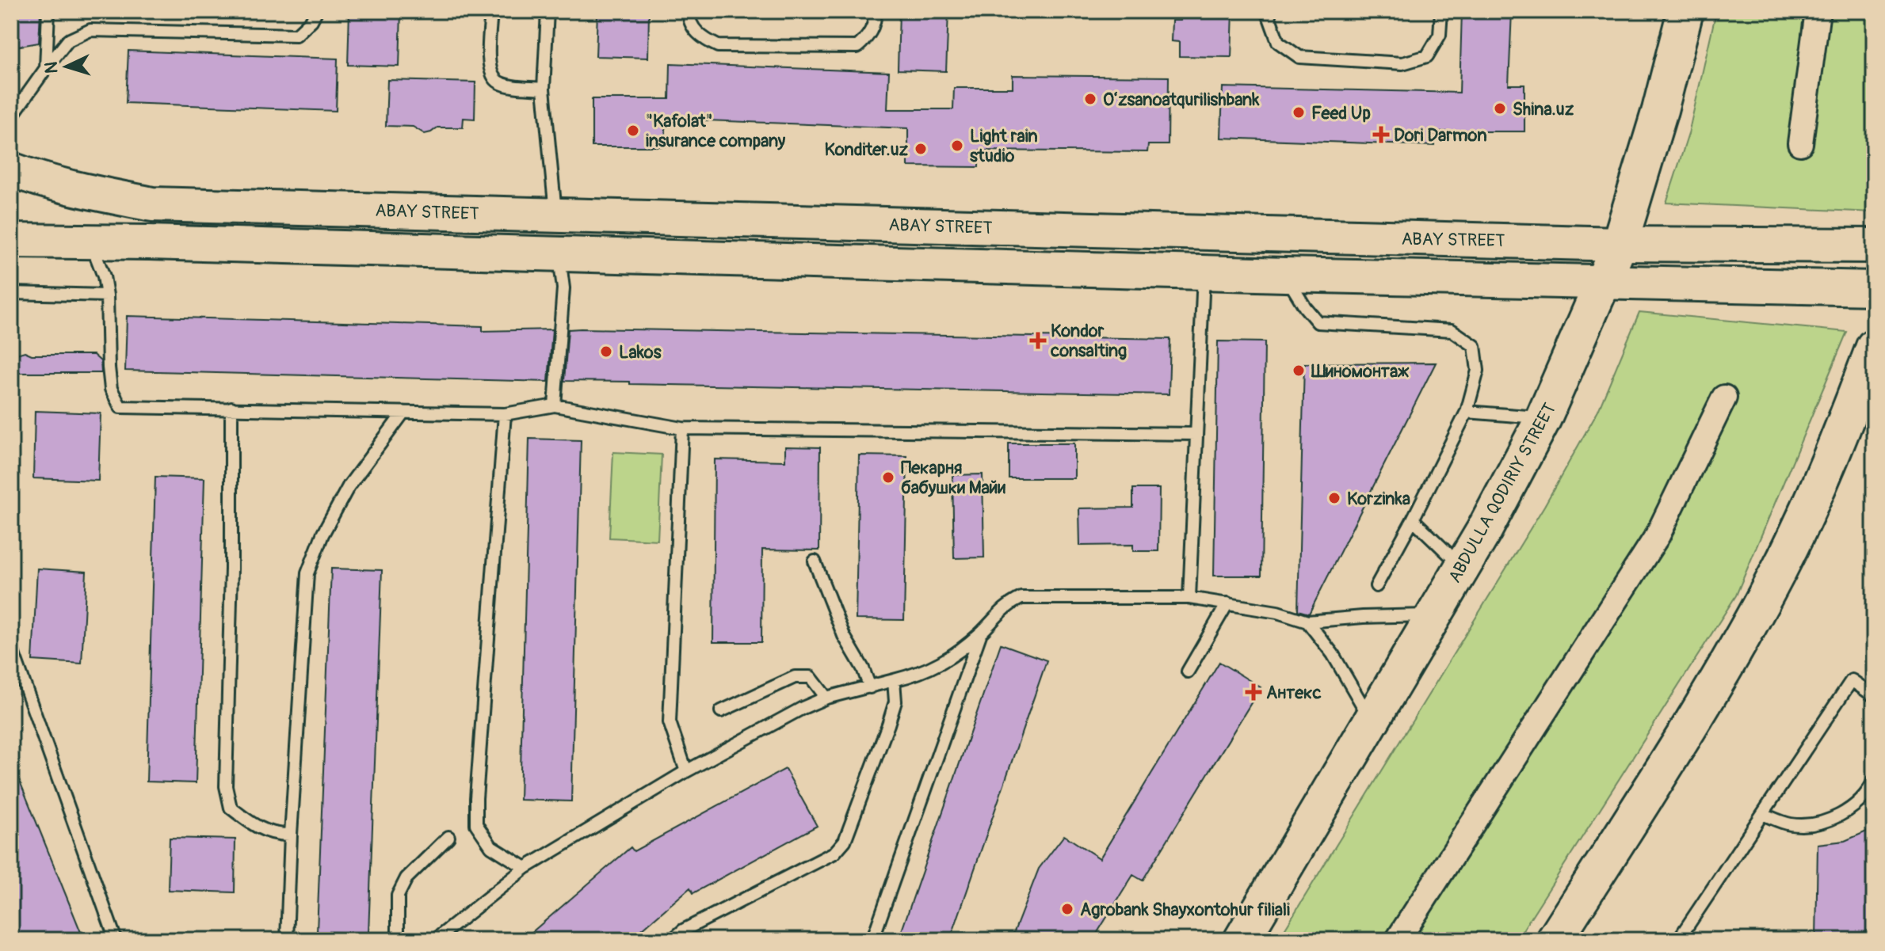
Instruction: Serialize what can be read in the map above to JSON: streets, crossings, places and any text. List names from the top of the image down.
{
  "streets": {
    "main road": ["ABAY STREET", "ABDULLA QODIRIY STREET"]
  },
  "crossings": [
    ["ABAY STREET", "ABDULLA QODIRIY STREET"]
  ],
  "places": {
    "other": [
      "Oʻzsanoatqurilishbank",
      "Shina.uz",
      "Feed Up",
      "\"Kafolat\" insurance company",
      "Light rain studio",
      "Konditer.uz",
      "Lakos",
      "Шиномонтаж",
      "Пекарня бабушки Майи",
      "Korzinka",
      "Agrobank Shayxontohur filiali"
    ],
    "health": ["Dori Darmon", "Kondor consalting", "Антекс"]
  },
  "north": "left"
}
